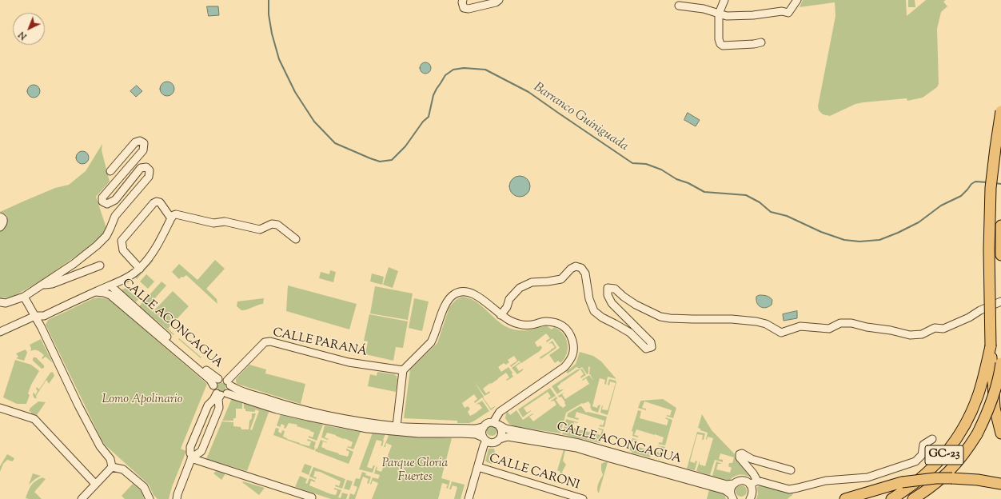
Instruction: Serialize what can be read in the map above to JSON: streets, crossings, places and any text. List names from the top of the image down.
{
  "streets": {
    "highway": ["GC-23"],
    "street": ["CALLE ACONCAGUA", "CALLE PARANÁ", "CALLE CARONI"]
  },
  "crossings": [
    ["CALLE ACONCAGUA", "CALLE PARANÁ"]
  ],
  "water": ["Barranco Guiniguada"],
  "parks": ["Lomo Apolinario", "Parque Gloria Fuertes"],
  "north": "bottom left"
}
